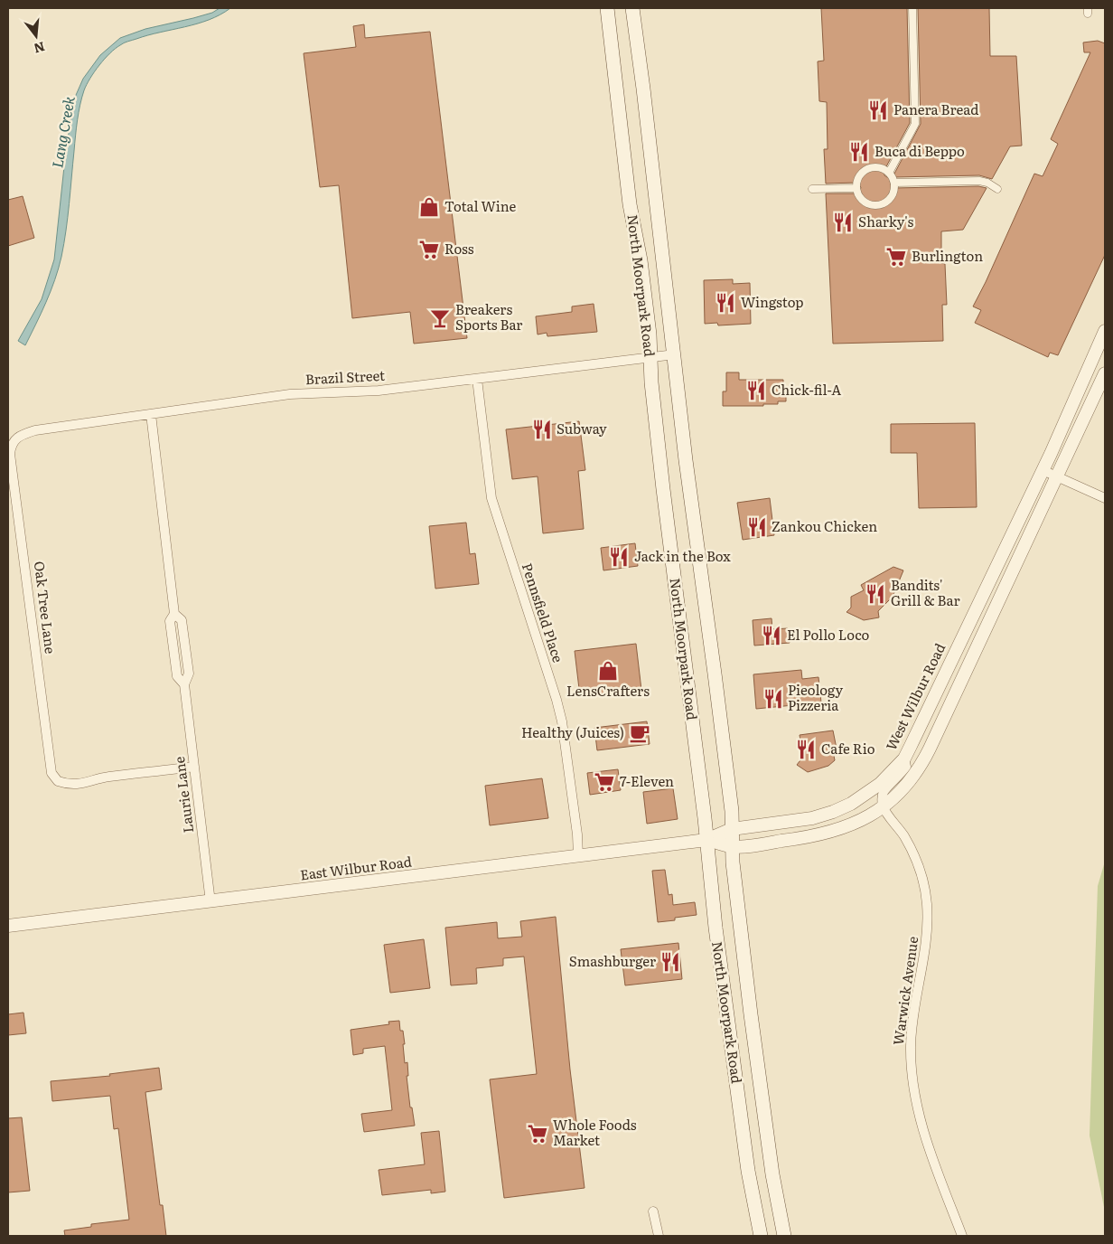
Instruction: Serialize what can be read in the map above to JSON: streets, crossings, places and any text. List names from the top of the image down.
{
  "streets": {
    "main road": ["North Moorpark Road"],
    "street": [
      "Brazil Street",
      "Oak Tree Lane",
      "Pennsfield Place",
      "West Wilbur Road",
      "Laurie Lane",
      "East Wilbur Road",
      "Warwick Avenue"
    ]
  },
  "crossings": [
    ["North Moorpark Road", "Brazil Street"],
    ["North Moorpark Road", "West Wilbur Road"],
    ["North Moorpark Road", "East Wilbur Road"],
    ["Brazil Street", "Oak Tree Lane"],
    ["Brazil Street", "Pennsfield Place"],
    ["Brazil Street", "Laurie Lane"],
    ["Oak Tree Lane", "Laurie Lane"],
    ["Pennsfield Place", "East Wilbur Road"],
    ["West Wilbur Road", "East Wilbur Road"],
    ["Laurie Lane", "East Wilbur Road"]
  ],
  "water": ["Lang Creek"],
  "places": {
    "restaurant": [
      "Panera Bread",
      "Buca di Beppo",
      "Sharky's",
      "Wingstop",
      "Chick-fil-A",
      "Subway",
      "Zankou Chicken",
      "Jack in the Box",
      "Bandits' Grill & Bar",
      "El Pollo Loco",
      "Pieology Pizzeria",
      "Cafe Rio",
      "Smashburger"
    ],
    "shop": ["Total Wine", "LensCrafters"],
    "supermarket": [
      "Ross",
      "Burlington",
      "7-Eleven",
      "Whole Foods Market"
    ],
    "bar": ["Breakers Sports Bar"],
    "cafe": ["Healthy (Juices)"]
  },
  "north": "bottom"
}
